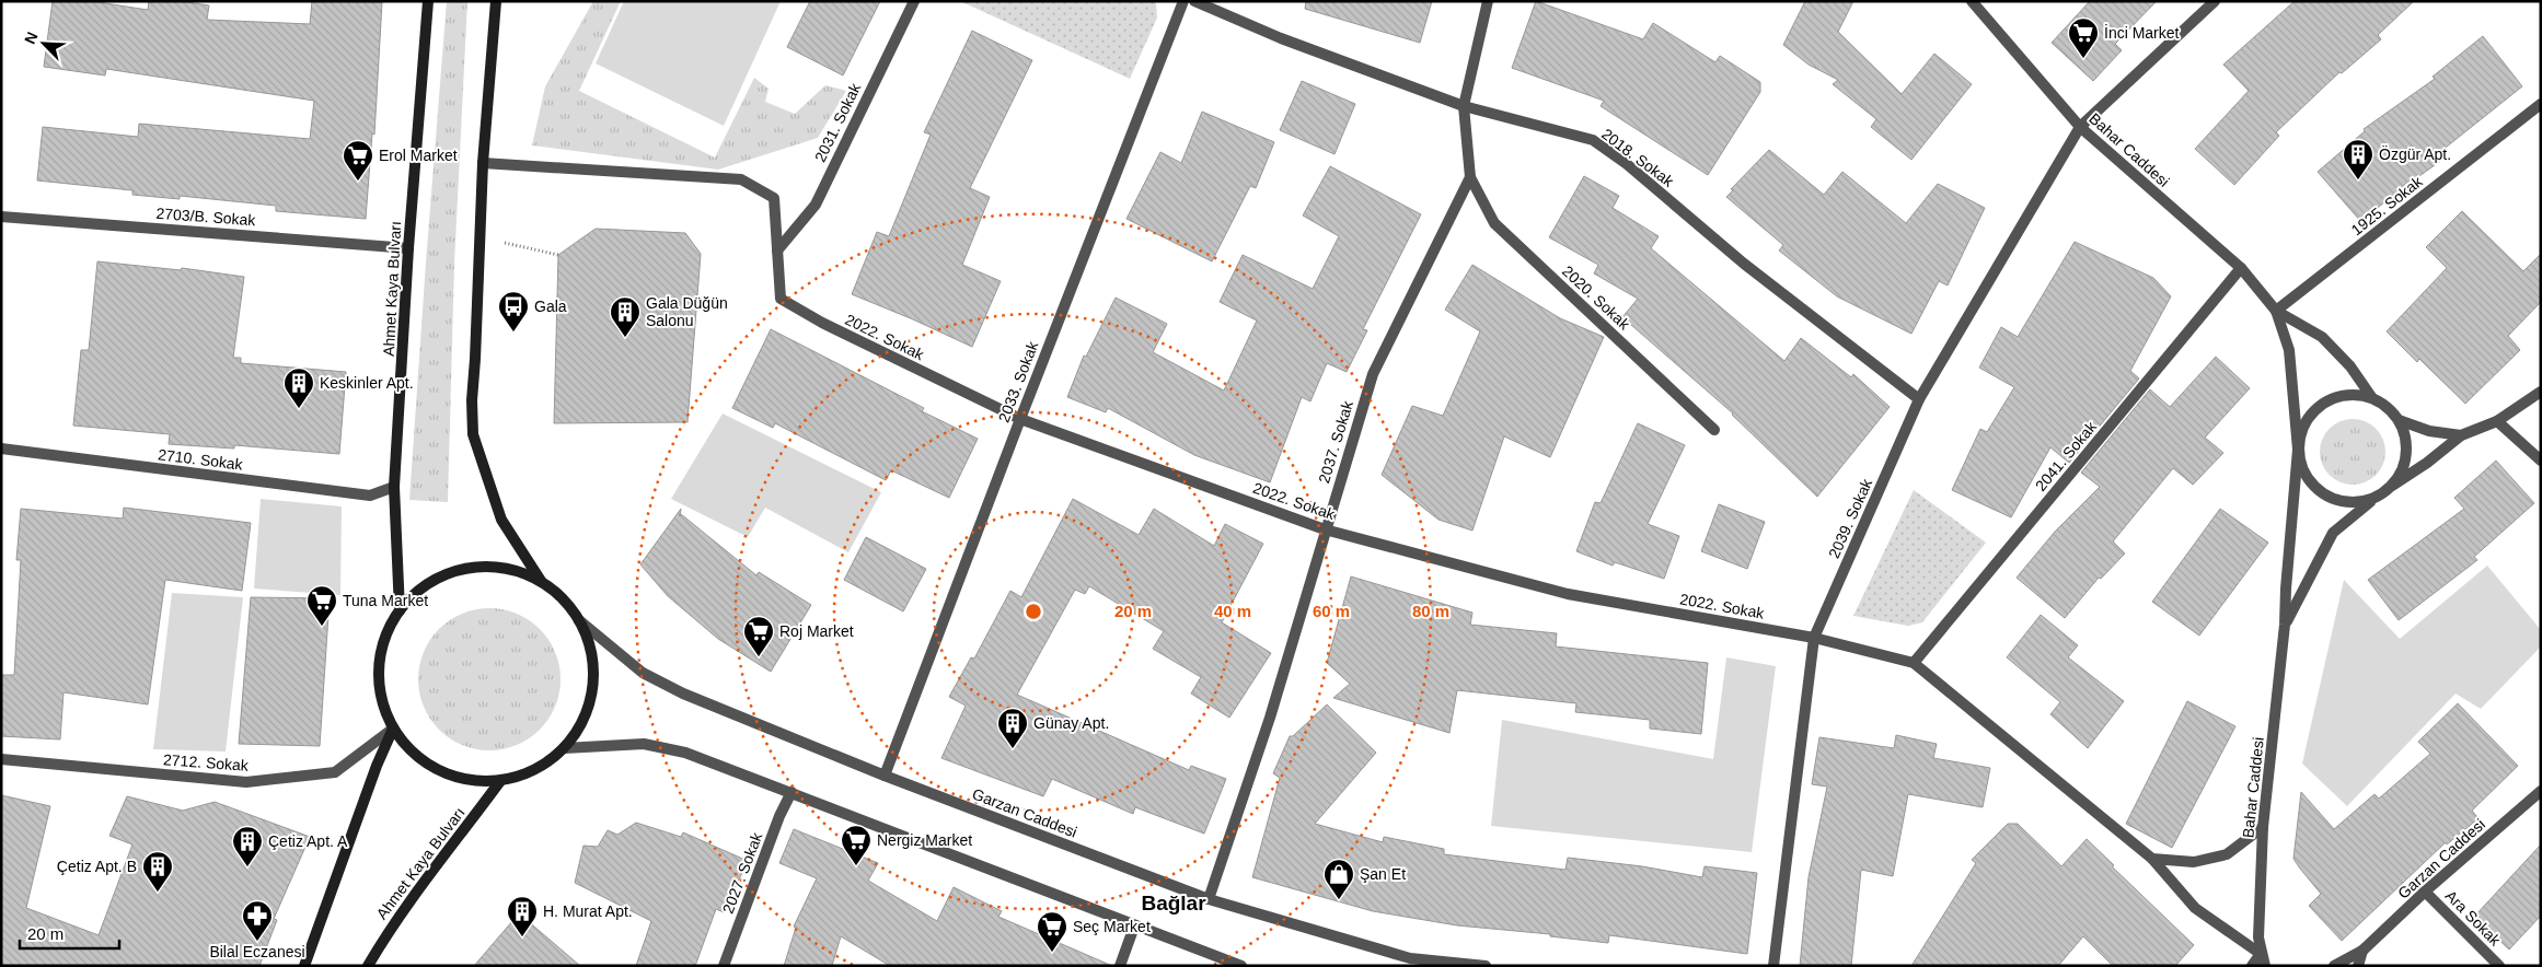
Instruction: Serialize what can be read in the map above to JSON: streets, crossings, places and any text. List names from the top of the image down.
{
  "streets": {
    "main road": ["Ahmet Kaya Bulvarı"],
    "street": [
      "2031. Sokak",
      "Bahar Caddesi",
      "2018. Sokak",
      "1925. Sokak",
      "2703/B. Sokak",
      "2020. Sokak",
      "2022. Sokak",
      "2033. Sokak",
      "2037. Sokak",
      "2041. Sokak",
      "2710. Sokak",
      "2039. Sokak",
      "2712. Sokak",
      "Garzan Caddesi",
      "2027. Sokak",
      "Ara Sokak"
    ]
  },
  "crossings": [
    ["2031. Sokak", "2022. Sokak"],
    ["Bahar Caddesi", "1925. Sokak"],
    ["Bahar Caddesi", "2022. Sokak"],
    ["Bahar Caddesi", "2041. Sokak"],
    ["Bahar Caddesi", "2039. Sokak"],
    ["2018. Sokak", "2039. Sokak"],
    ["2703/B. Sokak", "Ahmet Kaya Bulvarı"],
    ["Ahmet Kaya Bulvarı", "2710. Sokak"],
    ["2020. Sokak", "2037. Sokak"],
    ["2022. Sokak", "2033. Sokak"],
    ["2022. Sokak", "2037. Sokak"],
    ["2022. Sokak", "2041. Sokak"],
    ["2022. Sokak", "2039. Sokak"],
    ["2033. Sokak", "Garzan Caddesi"],
    ["2037. Sokak", "Garzan Caddesi"],
    ["Garzan Caddesi", "Ara Sokak"]
  ],
  "districts": ["Bağlar"],
  "places": {
    "supermarket": [
      "İnci Market",
      "Erol Market",
      "Tuna Market",
      "Roj Market",
      "Nergiz Market",
      "Seç Market"
    ],
    "building": [
      "Özgür Apt.",
      "Gala Düğün Salonu",
      "Keskinler Apt.",
      "Günay Apt.",
      "Çetiz Apt. A",
      "Çetiz Apt. B",
      "H. Murat Apt."
    ],
    "bus stop": ["Gala"],
    "shop": ["Şan Et"],
    "pharmacy": ["Bilal Eczanesi"]
  },
  "scale_bar": "20 m",
  "north": "top left",
  "rings": [
    "20 m",
    "40 m",
    "60 m",
    "80 m"
  ]
}
